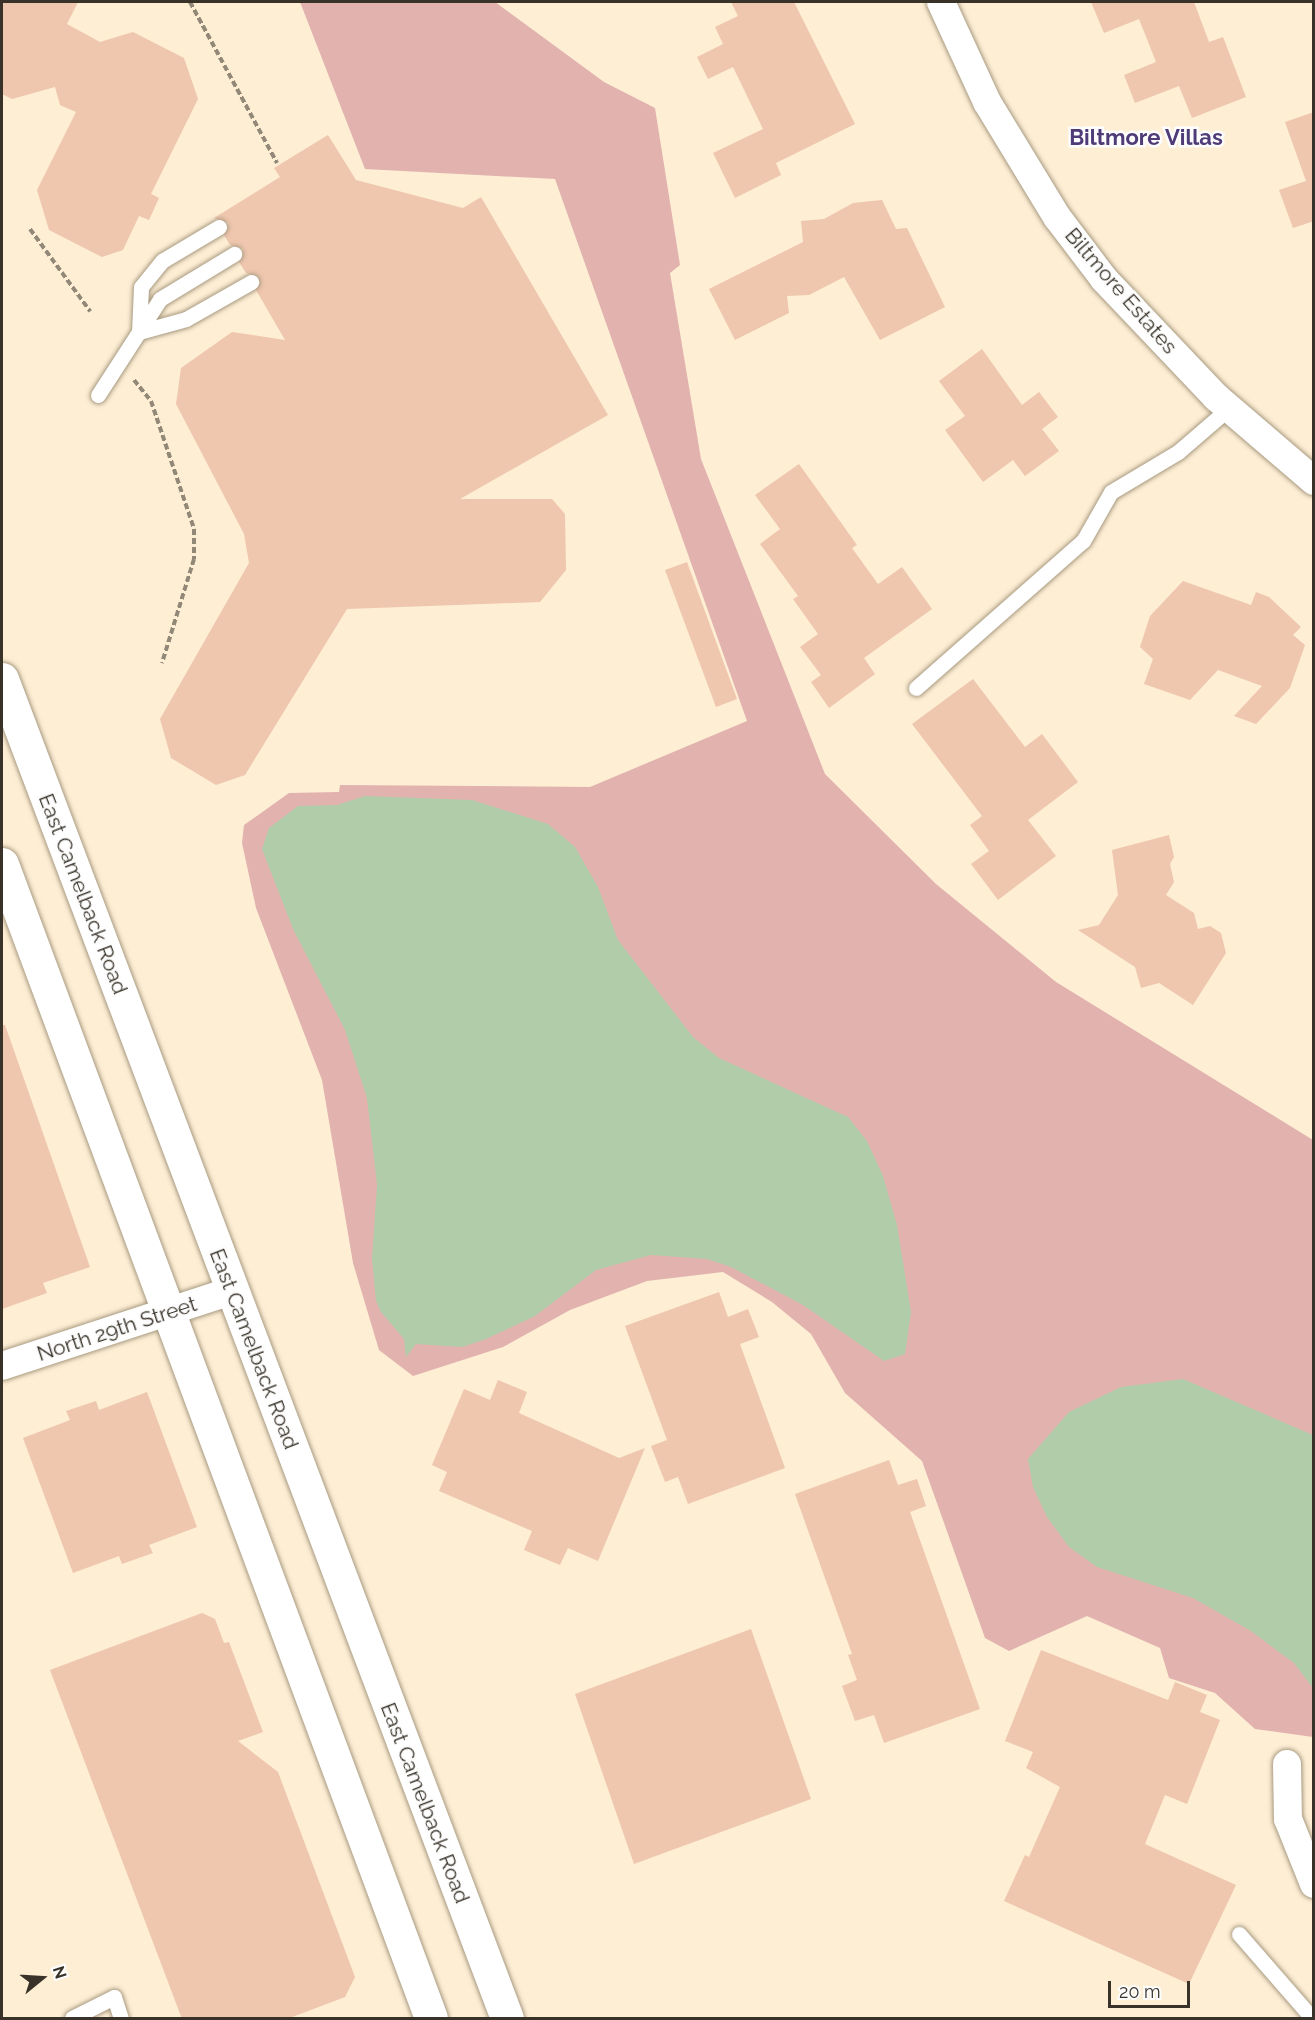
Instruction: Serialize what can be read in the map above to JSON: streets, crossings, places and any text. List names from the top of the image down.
{
  "streets": {
    "main road": ["East Camelback Road"],
    "street": ["Biltmore Estates", "North 29th Street"]
  },
  "crossings": [
    ["East Camelback Road", "North 29th Street"]
  ],
  "districts": ["Biltmore Villas"],
  "scale_bar": "20 m",
  "north": "right"
}
